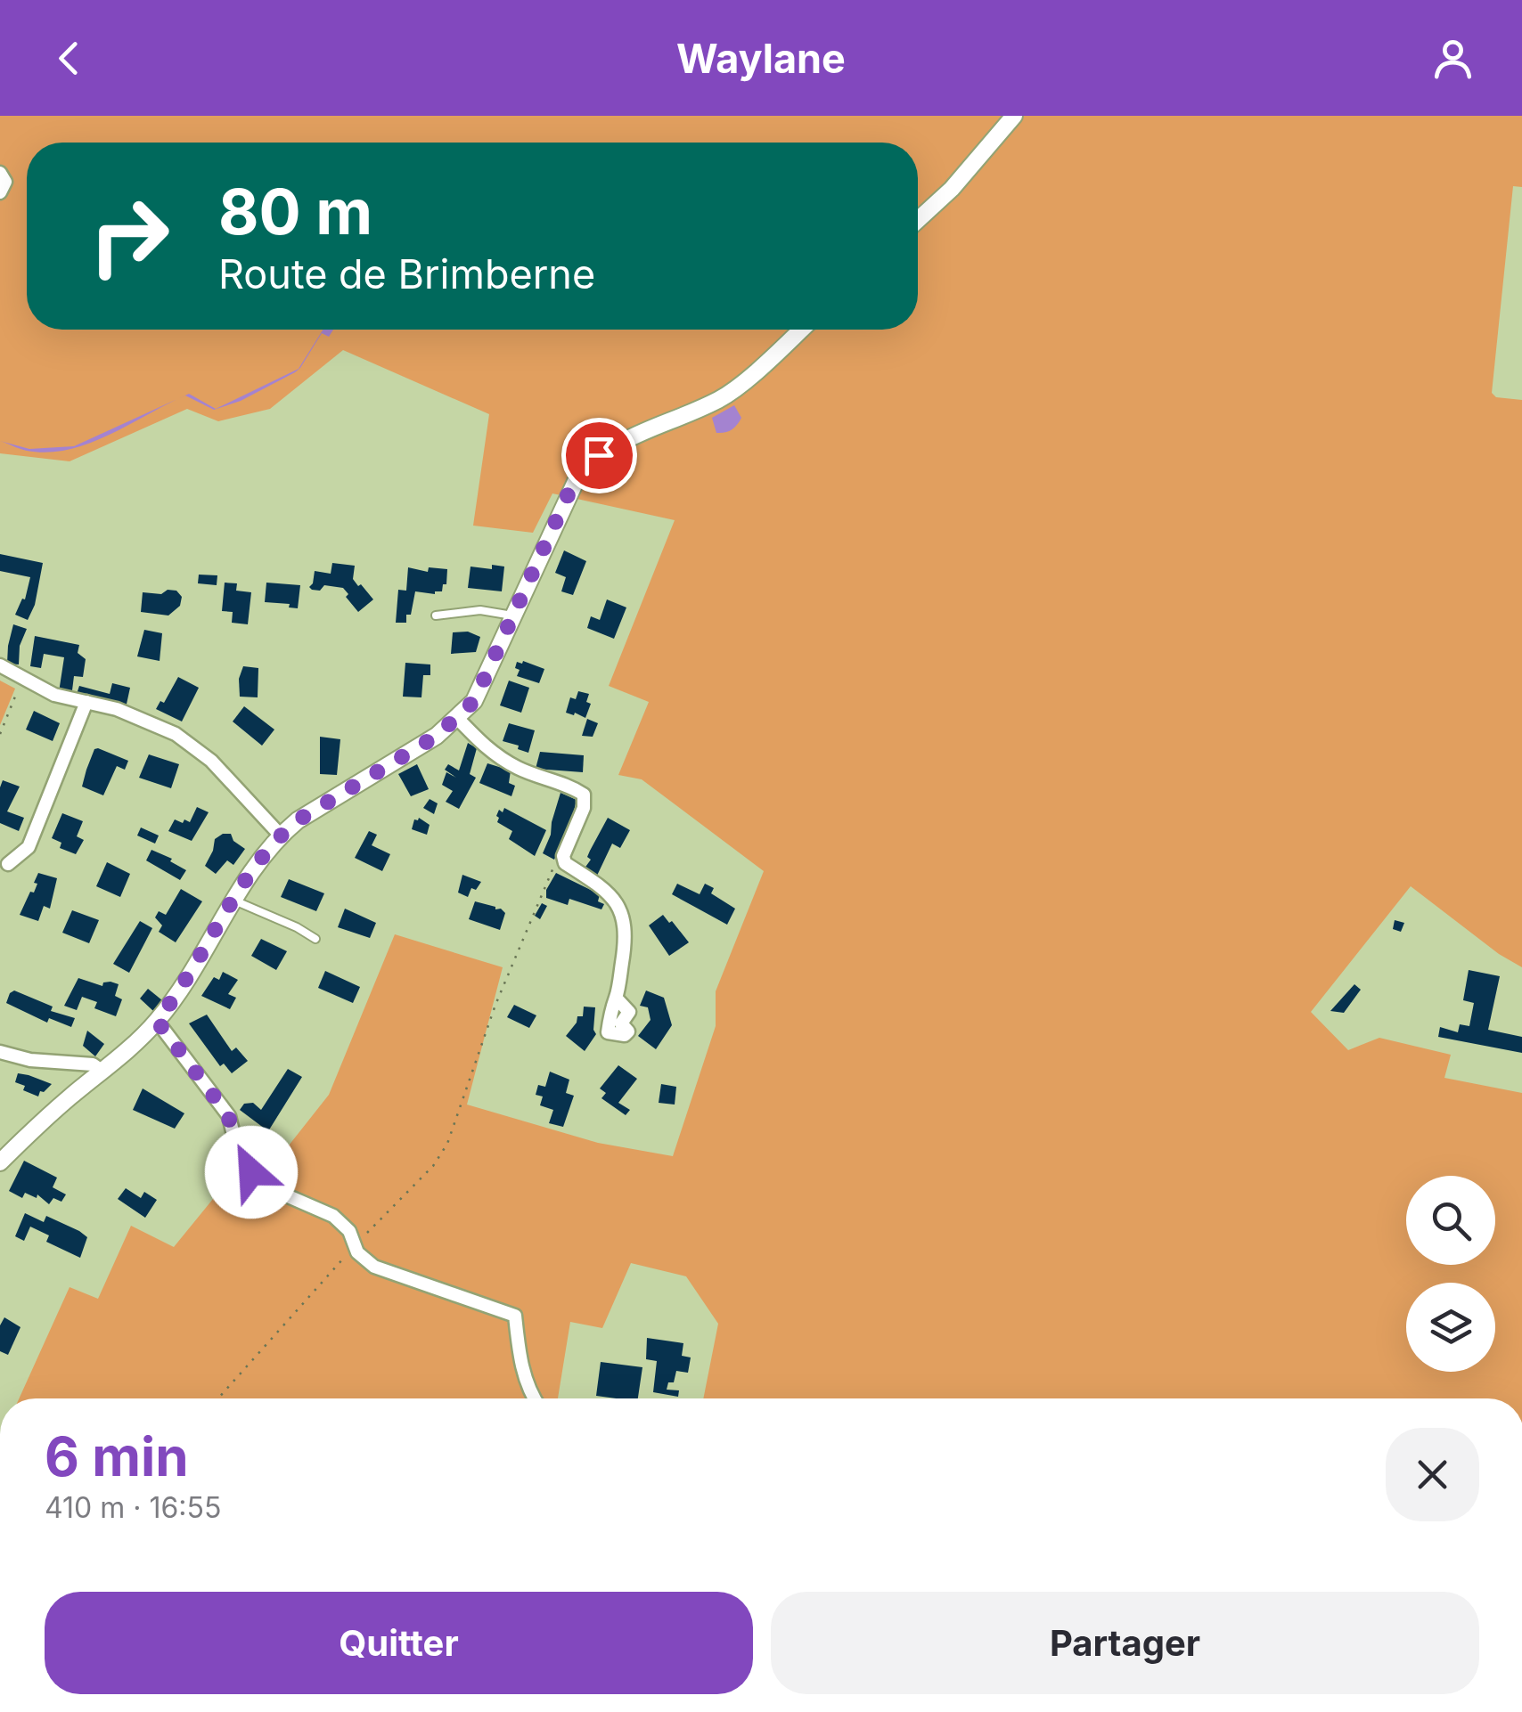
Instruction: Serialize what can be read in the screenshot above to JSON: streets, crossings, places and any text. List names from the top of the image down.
{
  "page": {
    "header": "Waylane",
    "turn": ["80 m", "Route de Brimberne"],
    "heading": ["6 min", "410 m · 16:55"],
    "buttons": ["Quitter", "Partager"]
  }
}
